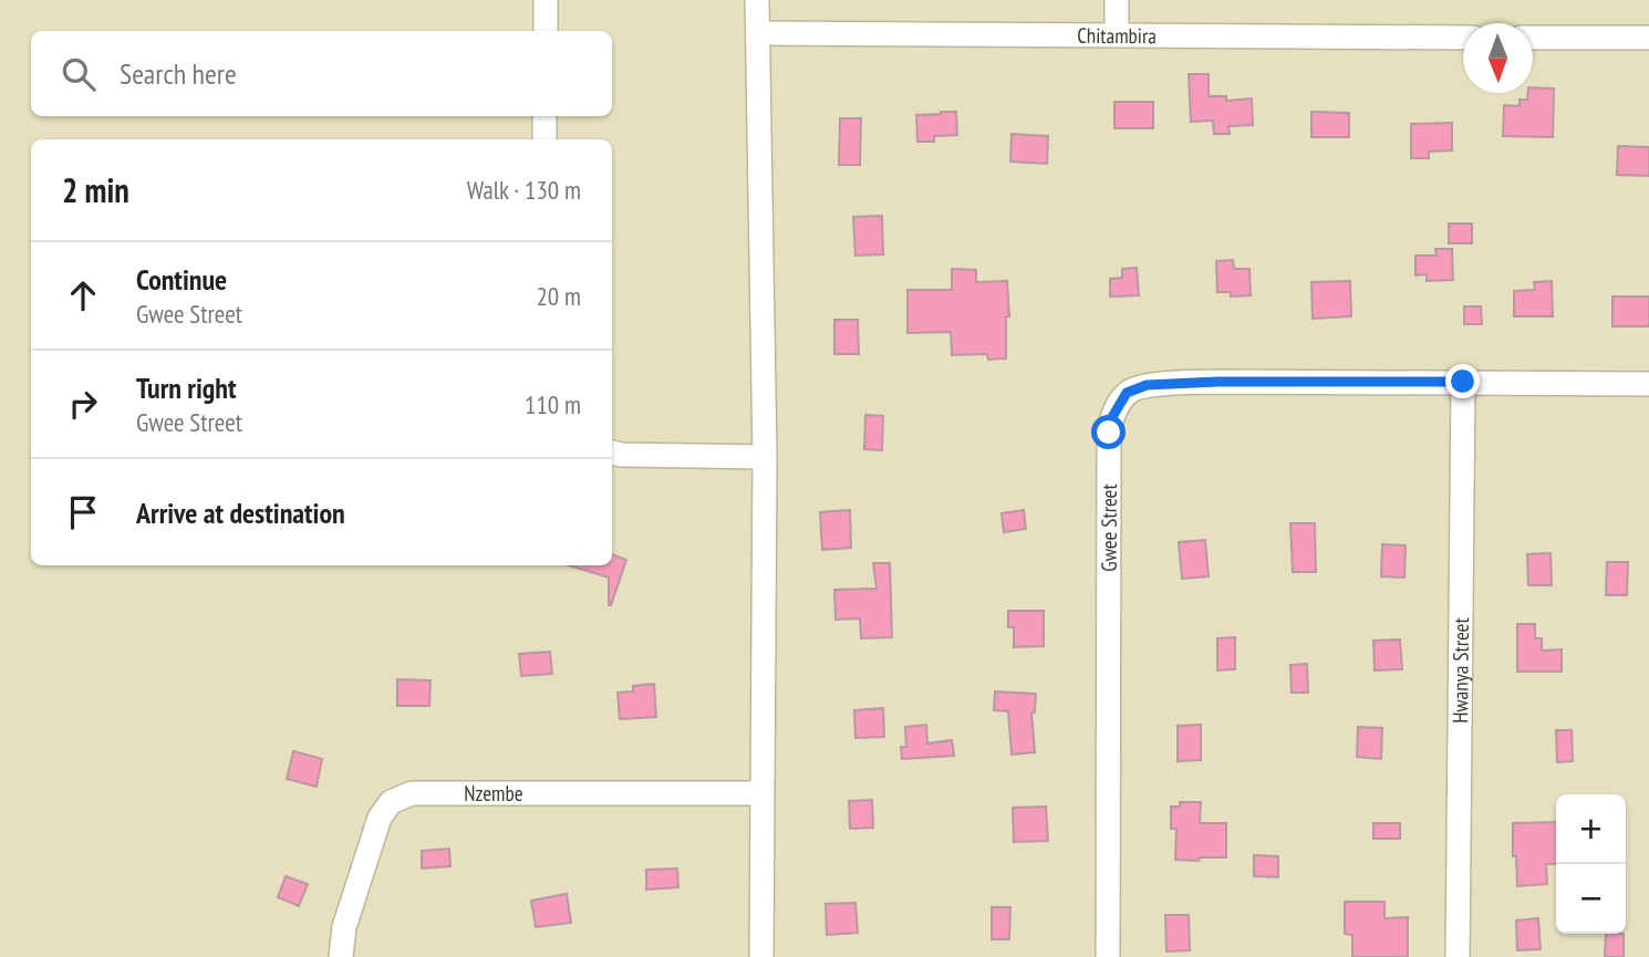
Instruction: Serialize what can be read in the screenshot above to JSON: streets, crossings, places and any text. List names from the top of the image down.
{
  "streets": {
    "street": [
      "Chitambira",
      "Gwee Street",
      "Hwanya Street",
      "Nzembe"
    ]
  },
  "crossings": [
    ["Gwee Street", "Hwanya Street"]
  ],
  "north": "bottom",
  "page": {
    "search": "Search here",
    "heading": ["2 min", "Walk · 130 m"],
    "list": [
      ["Continue", "Gwee Street", "20 m"],
      ["Turn right", "Gwee Street", "110 m"],
      "Arrive at destination"
    ],
    "map_buttons": ["+", "−"]
  }
}
